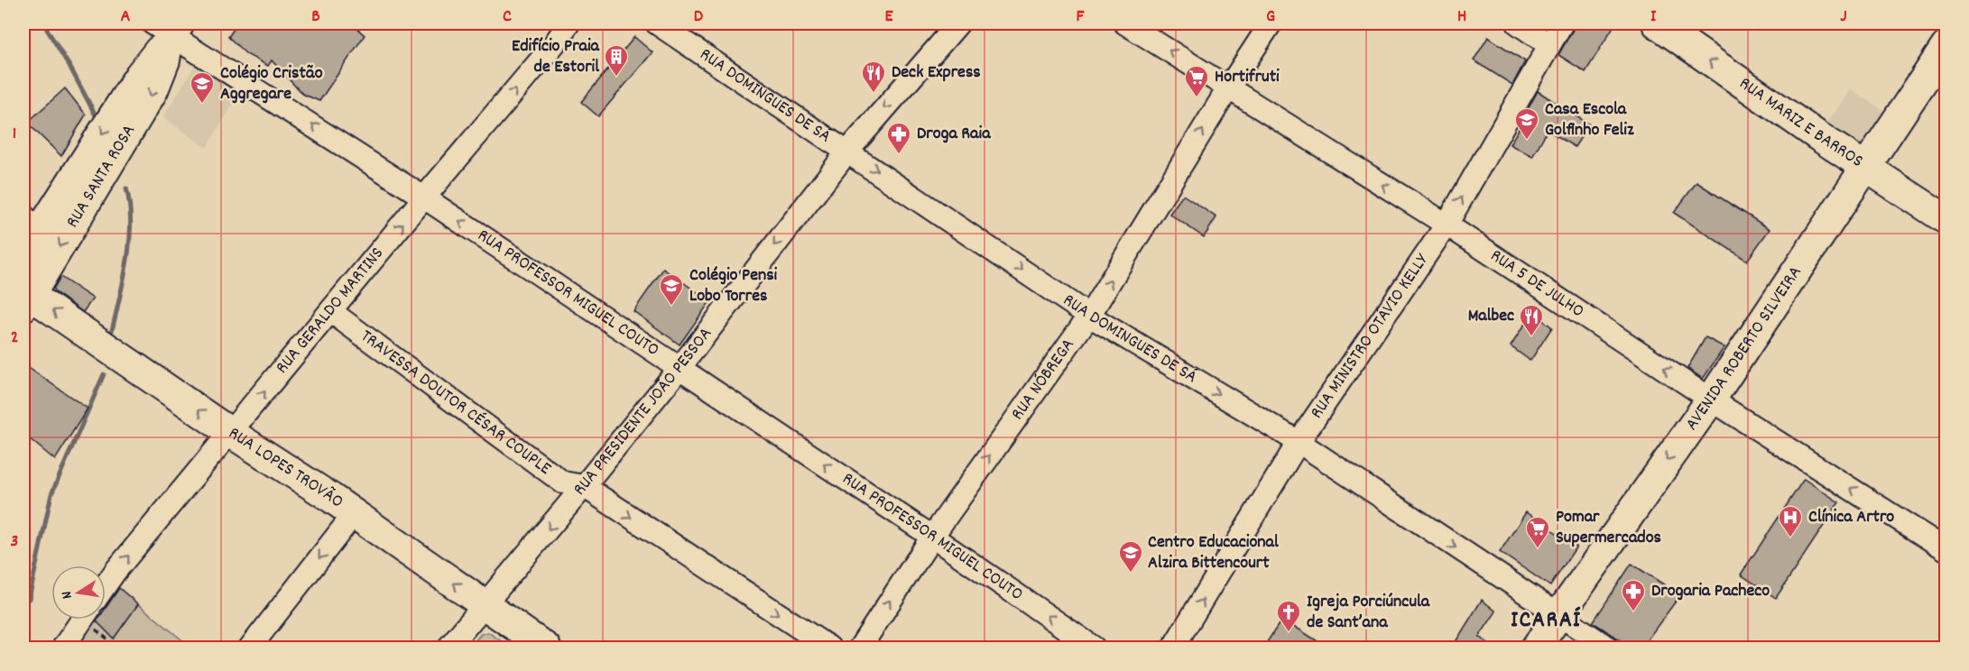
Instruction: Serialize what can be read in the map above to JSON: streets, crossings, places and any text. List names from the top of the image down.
{
  "streets": {
    "main road": [
      "RUA MARIZ E BARROS",
      "RUA SANTA ROSA",
      "AVENIDA ROBERTO SILVEIRA",
      "RUA LOPES TROVÃO"
    ],
    "street": [
      "RUA DOMINGUES DE SÁ",
      "RUA 5 DE JULHO",
      "RUA PROFESSOR MIGUEL COUTO",
      "RUA GERALDO MARTINS",
      "RUA MINISTRO OTÁVIO KELLY",
      "RUA NÓBREGA",
      "TRAVESSA DOUTOR CÉSAR COUPLE",
      "RUA PRESIDENTE JOÃO PESSOA"
    ]
  },
  "crossings": [
    ["RUA DOMINGUES DE SÁ", "RUA MINISTRO OTÁVIO KELLY"],
    ["RUA DOMINGUES DE SÁ", "AVENIDA ROBERTO SILVEIRA"],
    ["RUA DOMINGUES DE SÁ", "RUA NÓBREGA"],
    ["RUA DOMINGUES DE SÁ", "RUA PRESIDENTE JOÃO PESSOA"],
    ["RUA MARIZ E BARROS", "AVENIDA ROBERTO SILVEIRA"],
    ["RUA SANTA ROSA", "RUA PROFESSOR MIGUEL COUTO"],
    ["RUA SANTA ROSA", "RUA LOPES TROVÃO"],
    ["RUA 5 DE JULHO", "RUA MINISTRO OTÁVIO KELLY"],
    ["RUA 5 DE JULHO", "AVENIDA ROBERTO SILVEIRA"],
    ["RUA 5 DE JULHO", "RUA NÓBREGA"],
    ["RUA PROFESSOR MIGUEL COUTO", "RUA GERALDO MARTINS"],
    ["RUA PROFESSOR MIGUEL COUTO", "RUA NÓBREGA"],
    ["RUA PROFESSOR MIGUEL COUTO", "RUA PRESIDENTE JOÃO PESSOA"],
    ["RUA GERALDO MARTINS", "TRAVESSA DOUTOR CÉSAR COUPLE"],
    ["RUA GERALDO MARTINS", "RUA LOPES TROVÃO"],
    ["TRAVESSA DOUTOR CÉSAR COUPLE", "RUA PRESIDENTE JOÃO PESSOA"],
    ["RUA PRESIDENTE JOÃO PESSOA", "RUA LOPES TROVÃO"]
  ],
  "one_way": [
    "RUA DOMINGUES DE SÁ",
    "RUA MARIZ E BARROS",
    "RUA SANTA ROSA",
    "RUA 5 DE JULHO",
    "RUA PROFESSOR MIGUEL COUTO",
    "RUA GERALDO MARTINS",
    "RUA MINISTRO OTÁVIO KELLY",
    "AVENIDA ROBERTO SILVEIRA",
    "RUA NÓBREGA",
    "TRAVESSA DOUTOR CÉSAR COUPLE",
    "RUA PRESIDENTE JOÃO PESSOA",
    "RUA LOPES TROVÃO"
  ],
  "districts": ["ICARAÍ"],
  "places": {
    "building": ["Edifício Praia de Estoril"],
    "restaurant": ["Deck Express", "Malbec"],
    "supermarket": ["Hortifruti", "Pomar Supermercados"],
    "school or university": [
      "Colégio Cristão Aggregare",
      "Casa Escola Golfinho Feliz",
      "Colégio Pensi Lobo Torres",
      "Centro Educacional Alzira Bittencourt"
    ],
    "pharmacy": ["Droga Raia", "Drogaria Pacheco"],
    "hospital": ["Clínica Artro"],
    "church": ["Igreja Porciúncula de Sant’ana"]
  },
  "north": "left",
  "grid": {
    "columns": [
      "A",
      "B",
      "C",
      "D",
      "E",
      "F",
      "G",
      "H",
      "I",
      "J"
    ],
    "rows": ["1", "2", "3"]
  }
}
